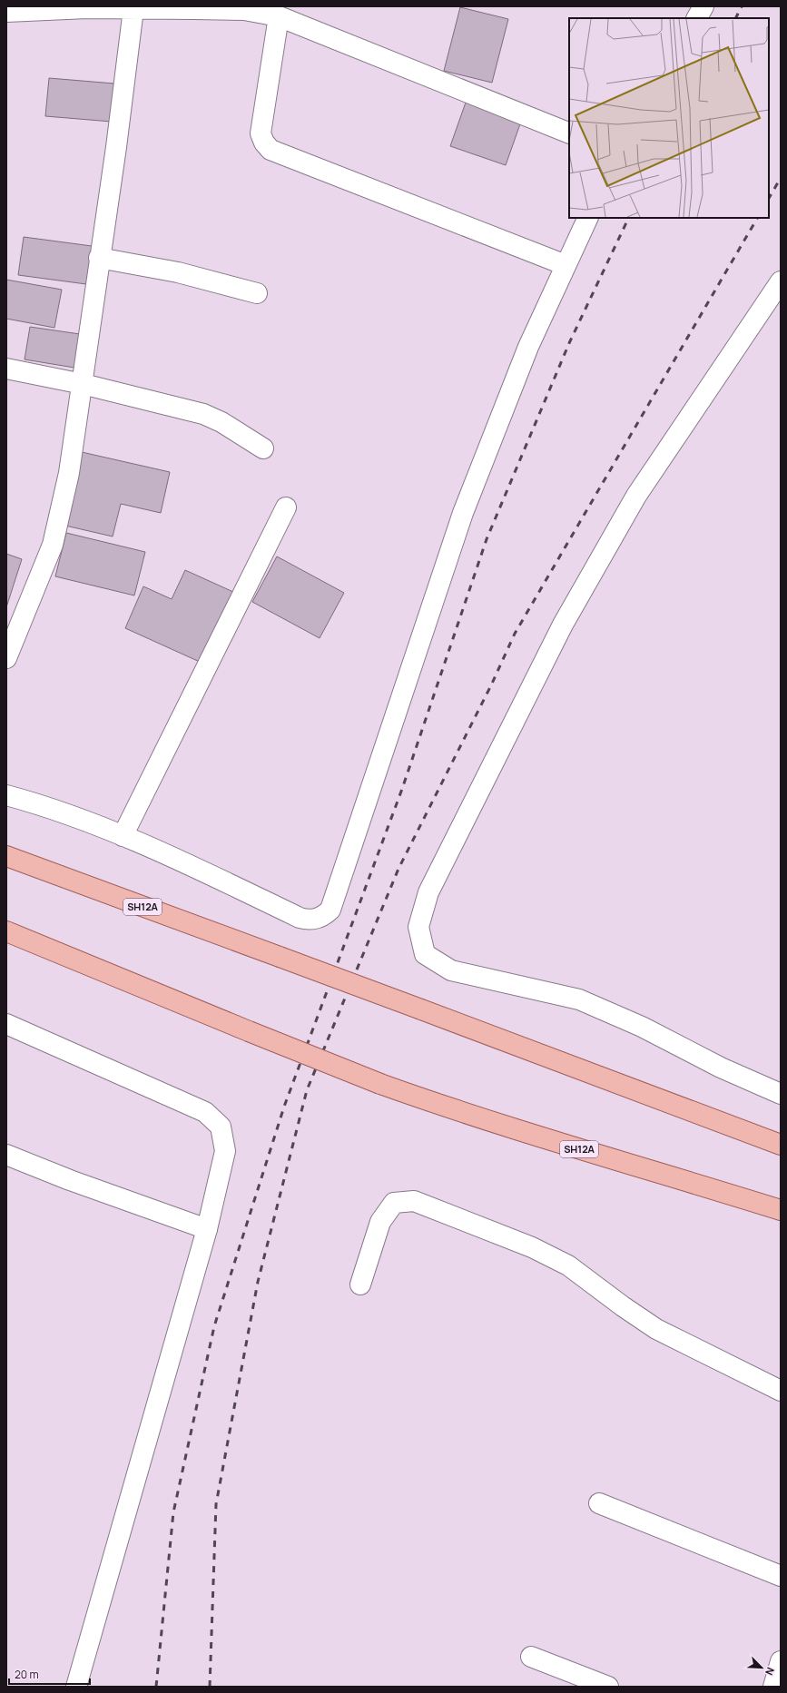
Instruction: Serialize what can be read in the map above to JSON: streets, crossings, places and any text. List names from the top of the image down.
{
  "streets": {
    "main road": ["SH12A"]
  },
  "scale_bar": "20 m",
  "north": "bottom right"
}
